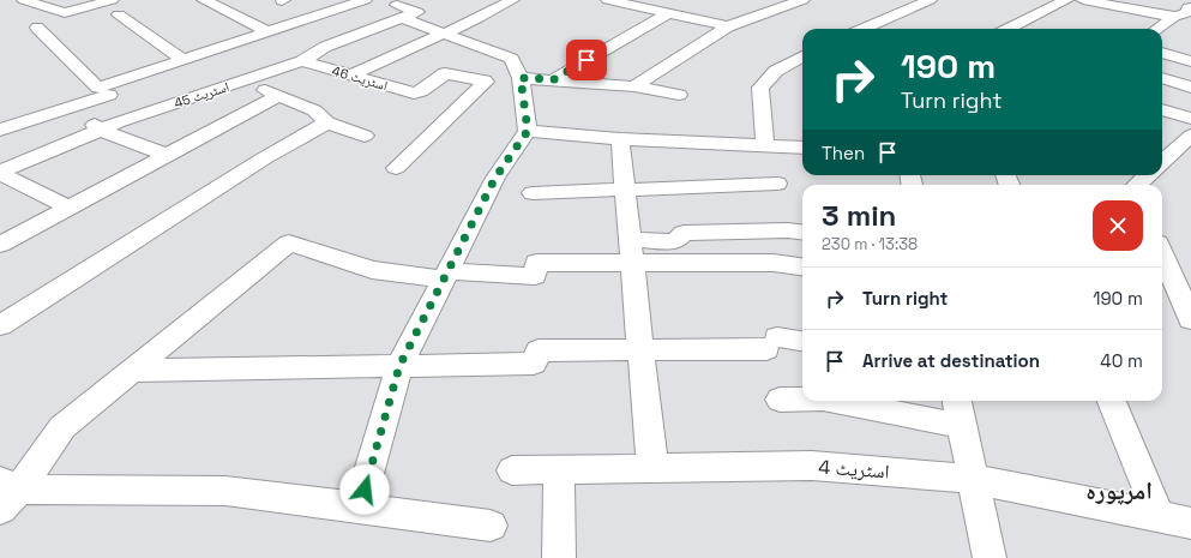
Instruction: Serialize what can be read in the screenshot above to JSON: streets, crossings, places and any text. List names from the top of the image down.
{
  "streets": {
    "street": ["اسٹریٹ 46", "اسٹریٹ 45", "اسٹریٹ 4"]
  },
  "crossings": [
    ["اسٹریٹ 46", "اسٹریٹ 45"]
  ],
  "districts": ["امرپورہ"],
  "page": {
    "turn": ["190 m", "Turn right"],
    "then": "Then",
    "heading": ["3 min", "230 m · 13:38"],
    "list": [
      {
        "name": "Turn right",
        "value": "190 m"
      },
      {
        "name": "Arrive at destination",
        "value": "40 m"
      }
    ]
  }
}
